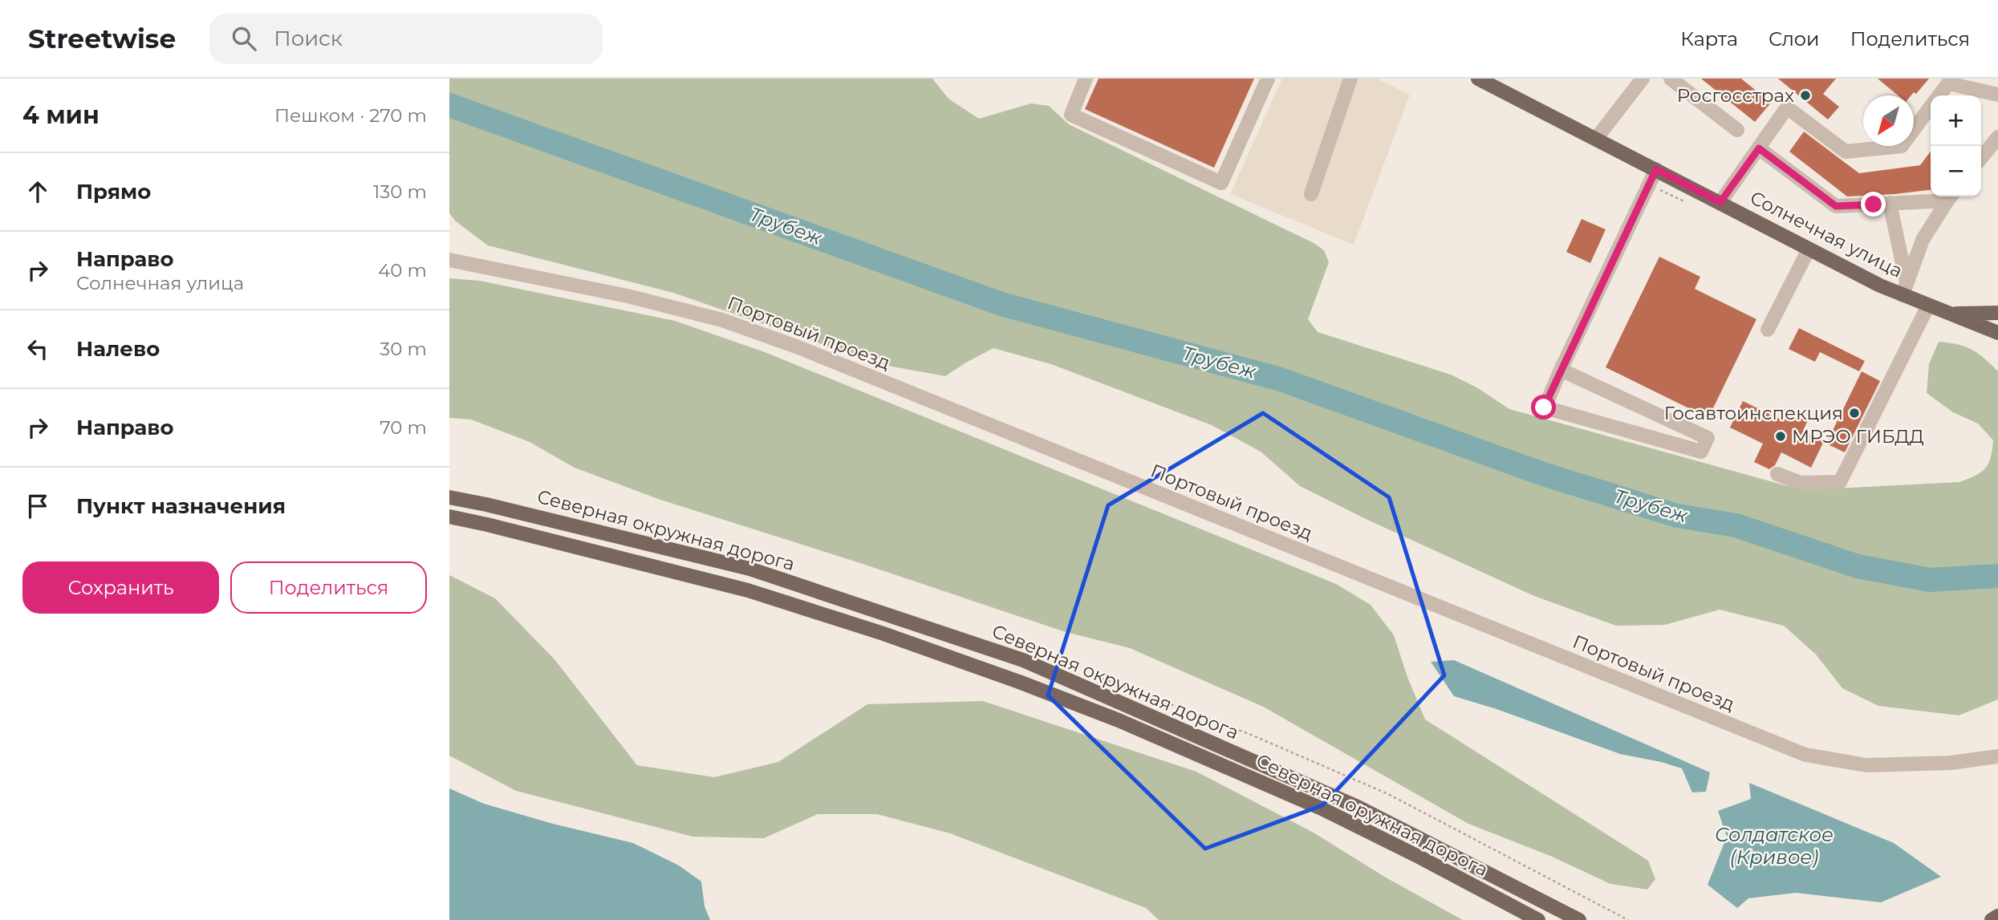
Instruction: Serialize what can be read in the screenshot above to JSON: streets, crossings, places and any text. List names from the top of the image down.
{
  "streets": {
    "main road": ["Солнечная улица", "Северная окружная дорога", "Северная оружная дорога"],
    "lane": ["Портовый проезд"]
  },
  "water": ["Трубеж", "Солдатское (Кривое)"],
  "places": ["Росгосстрах", "Госавтоинспекция", "МРЭО ГИБДД"],
  "north": "bottom left",
  "page": {
    "header": "Streetwise",
    "search": "Поиск",
    "nav": ["Карта", "Слои", "Поделиться"],
    "heading": ["4 мин", "Пешком · 270 m"],
    "map_buttons": ["+", "−"],
    "list": [
      ["Прямо", "130 m"],
      ["Направо", "Солнечная улица", "40 m"],
      ["Налево", "30 m"],
      ["Направо", "70 m"],
      "Пункт назначения"
    ],
    "buttons": ["Сохранить", "Поделиться"]
  }
}
